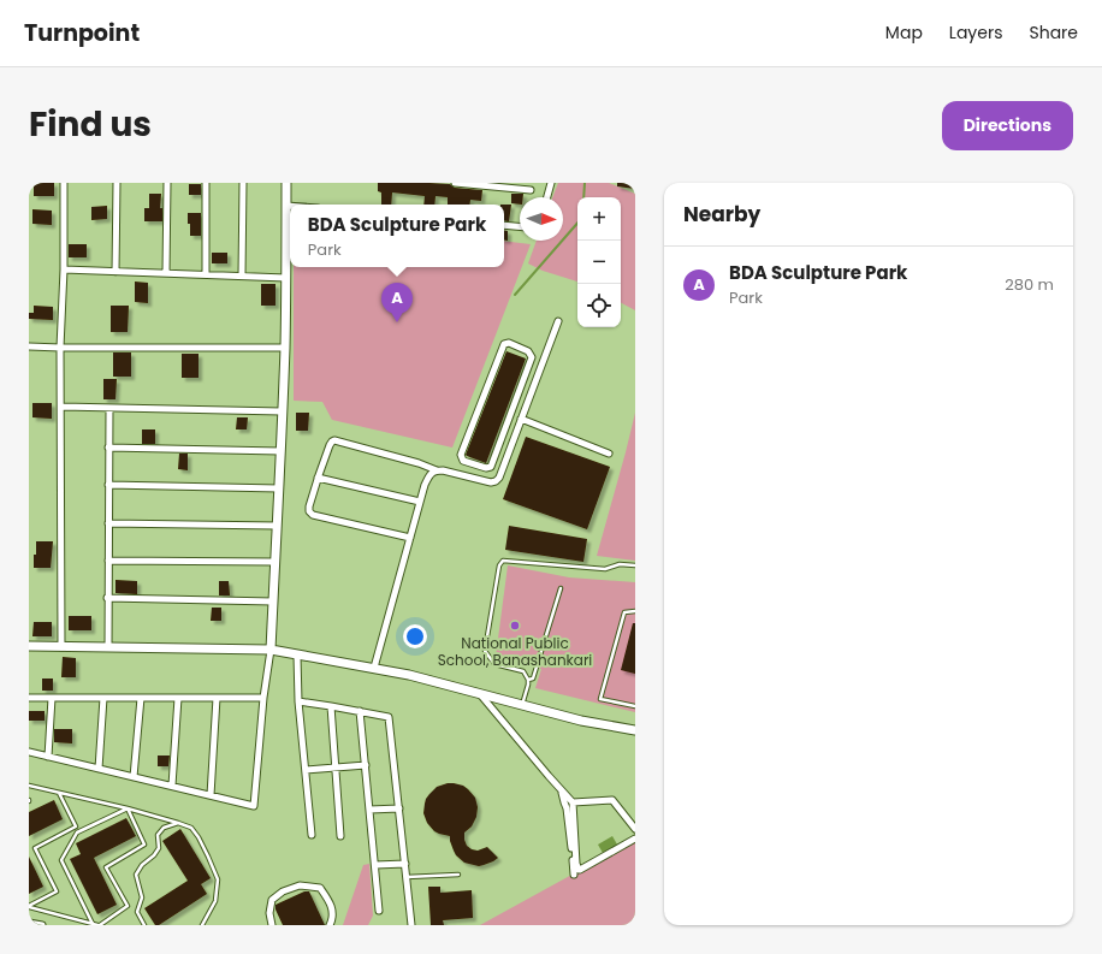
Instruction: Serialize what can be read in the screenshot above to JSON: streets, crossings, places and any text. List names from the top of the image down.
{
  "places": ["National Public School, Banashankari"],
  "north": "right",
  "page": {
    "header": "Turnpoint",
    "nav": ["Map", "Layers", "Share"],
    "title": "Find us",
    "buttons": "Directions",
    "heading": "Nearby",
    "map_buttons": ["+", "−"],
    "popup": ["BDA Sculpture Park", "Park"],
    "list": [
      {
        "mark": "A",
        "name": "BDA Sculpture Park",
        "note": "Park",
        "value": "280 m"
      }
    ],
    "pins": "A"
  }
}
